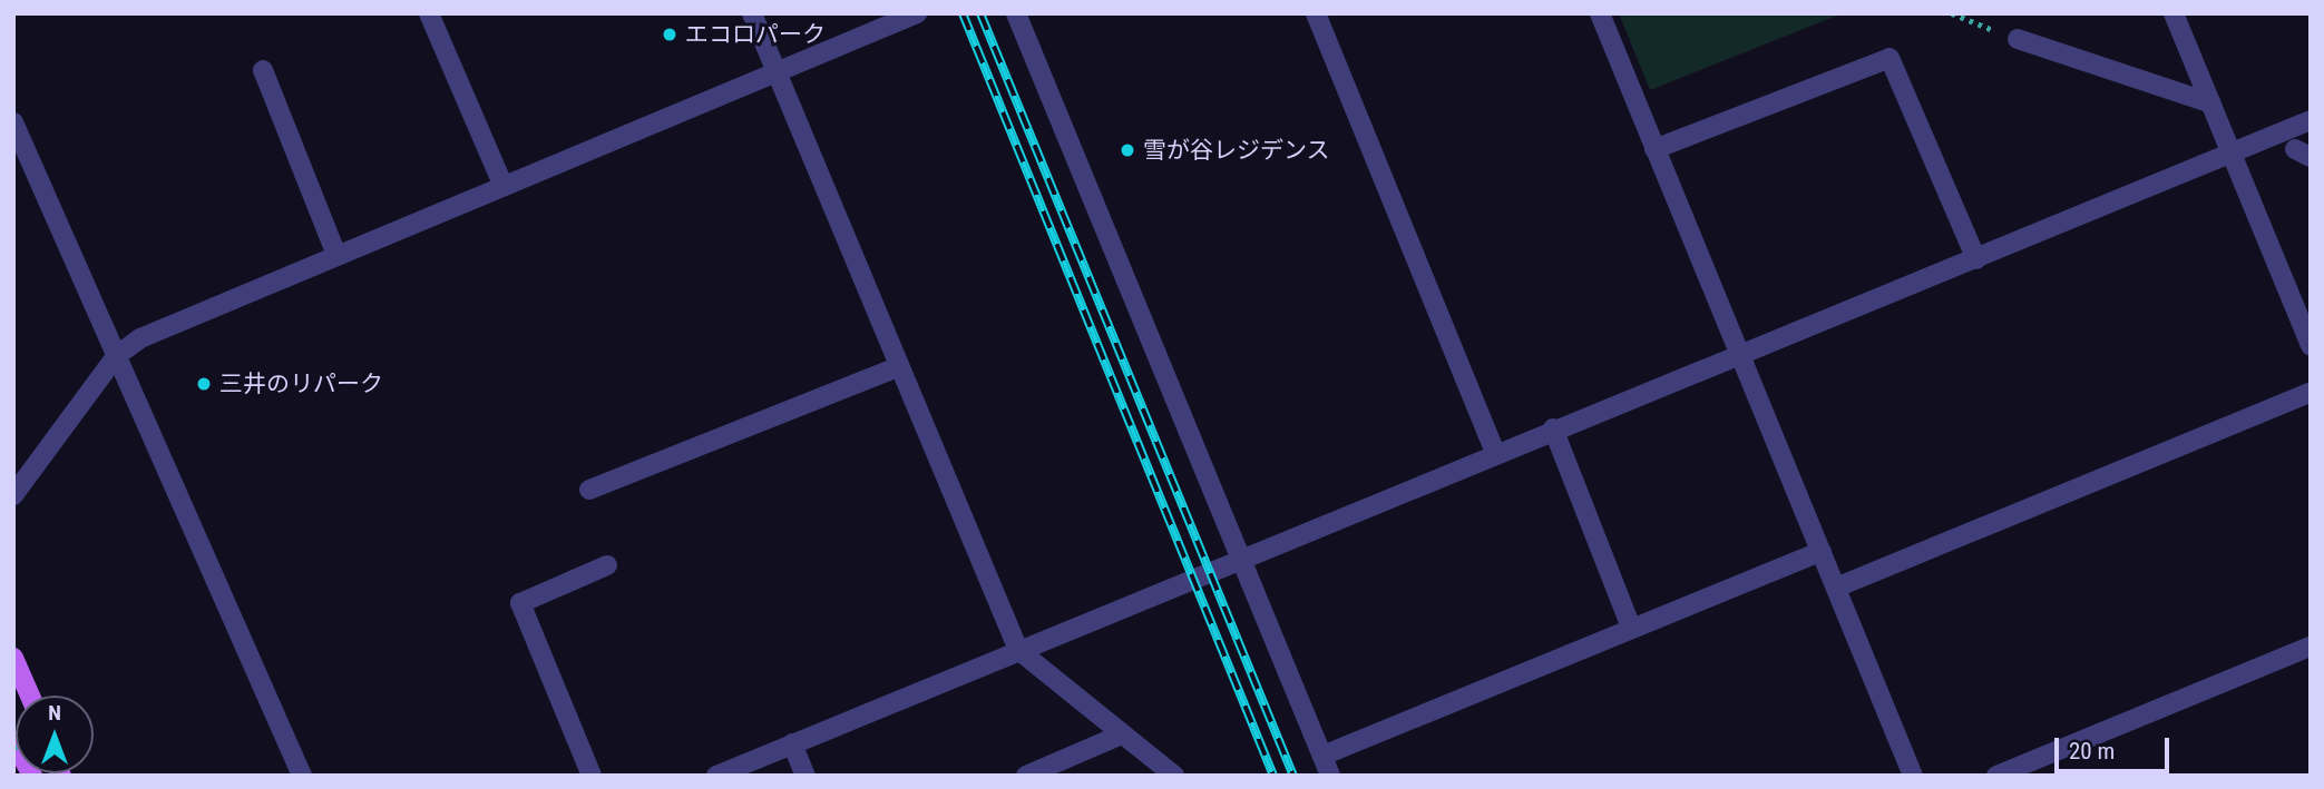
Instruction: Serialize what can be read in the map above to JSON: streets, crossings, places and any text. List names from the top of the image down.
{
  "places": ["エコロパーク", "雪が谷レジデンス", "三井のリパーク"],
  "scale_bar": "20 m",
  "north": "top"
}
